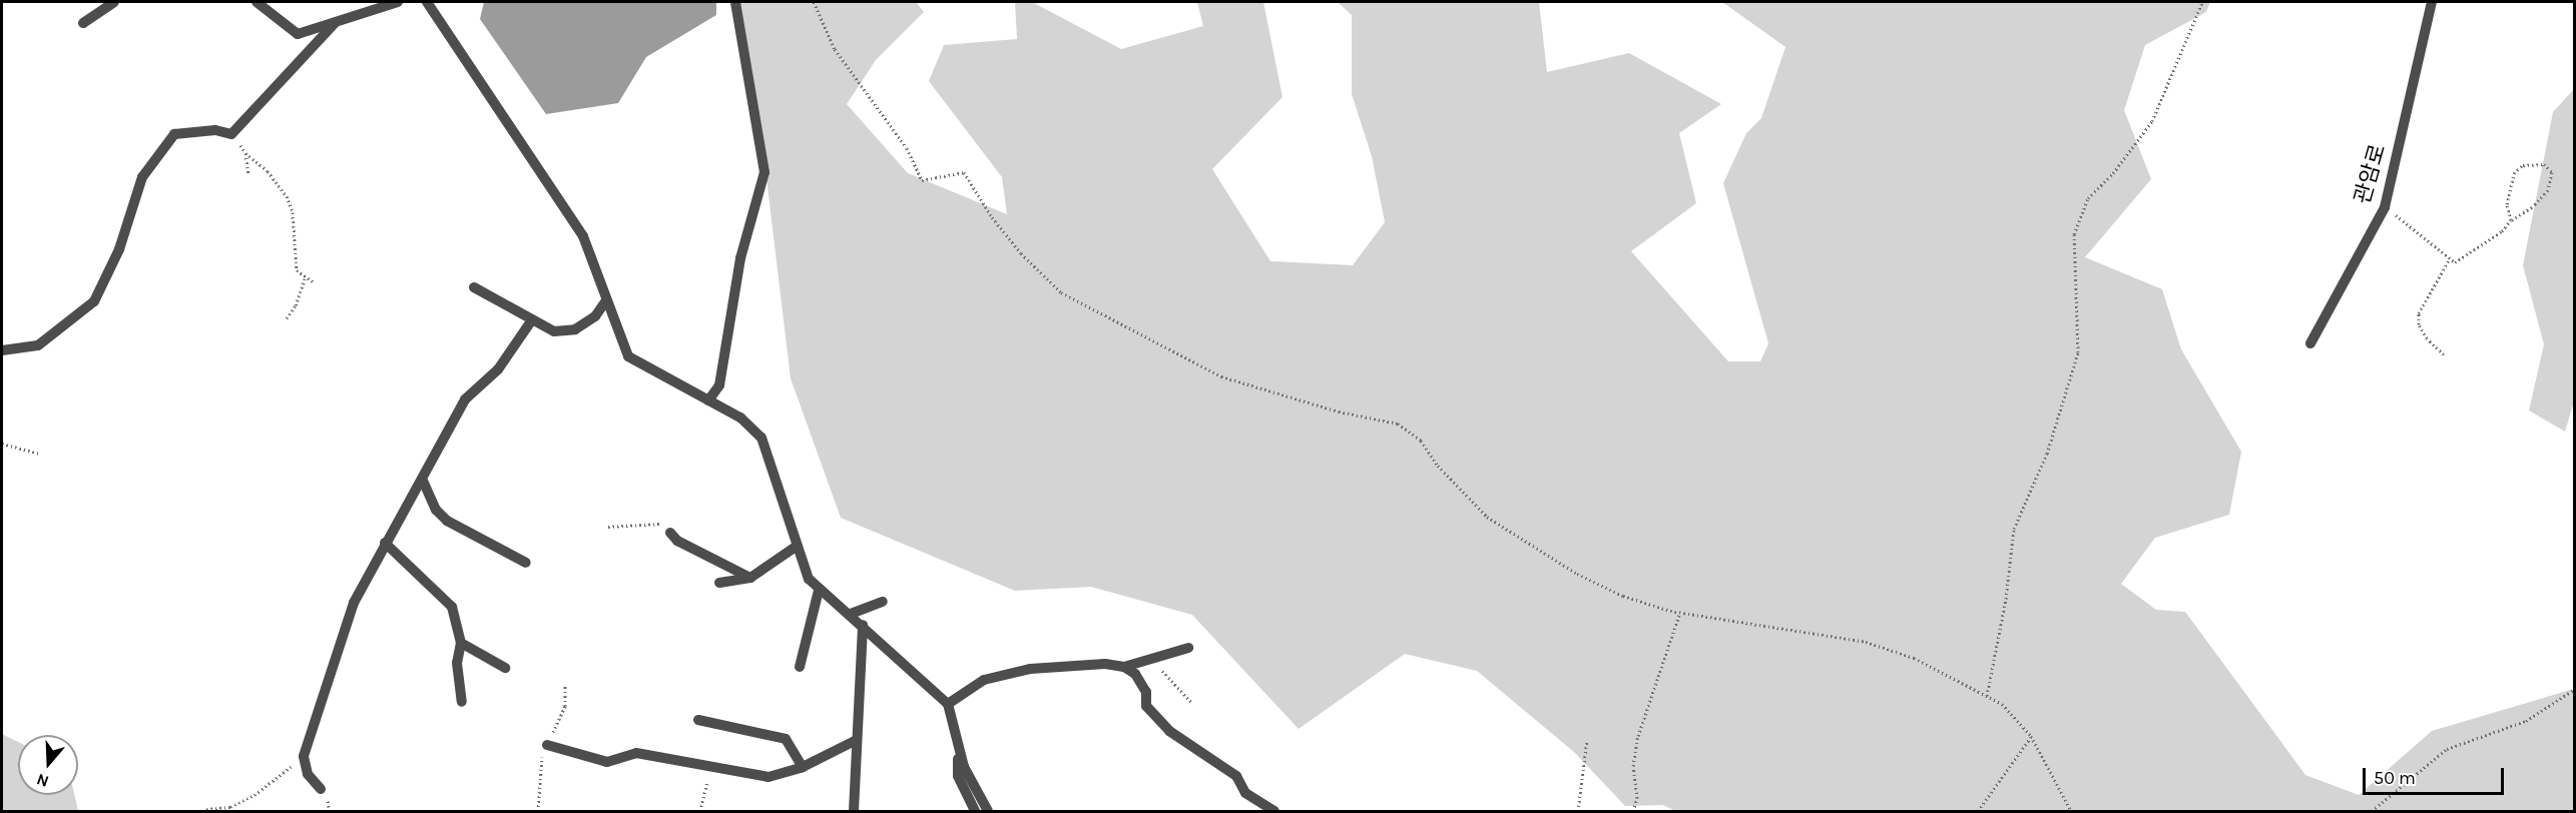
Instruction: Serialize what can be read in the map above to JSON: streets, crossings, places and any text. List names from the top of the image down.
{
  "streets": {
    "street": ["관암로"]
  },
  "scale_bar": "50 m",
  "north": "bottom"
}
